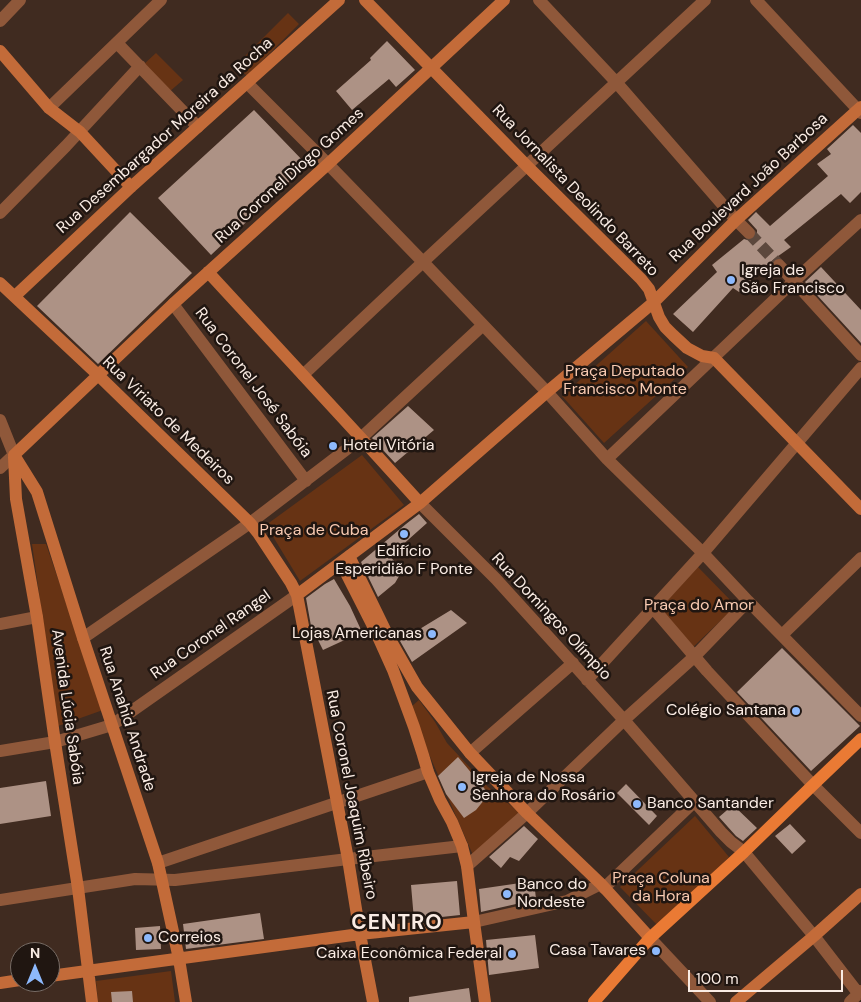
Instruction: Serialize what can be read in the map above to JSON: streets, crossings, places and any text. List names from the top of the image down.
{
  "streets": {
    "main road": [
      "Rua Desembargador Moreira da Rocha",
      "Rua Coronel Diogo Gomes",
      "Rua Boulevard João Barbosa",
      "Rua Jornalista Deolindo Barreto",
      "Rua Viriato de Medeiros",
      "Rua Domingos Olímpio",
      "Rua Coronel Rangel",
      "Avenida Lúcia Sabóia",
      "Rua Anahid Andrade",
      "Rua Coronel Joaquim Ribeiro"
    ],
    "street": ["Rua Coronel José Sabóia"]
  },
  "crossings": [
    ["Rua Desembargador Moreira da Rocha", "Rua Viriato de Medeiros"],
    ["Rua Coronel Diogo Gomes", "Rua Jornalista Deolindo Barreto"],
    ["Rua Coronel Diogo Gomes", "Rua Coronel José Sabóia"],
    ["Rua Coronel Diogo Gomes", "Rua Viriato de Medeiros"],
    ["Rua Coronel Diogo Gomes", "Rua Domingos Olímpio"],
    ["Rua Coronel Diogo Gomes", "Avenida Lúcia Sabóia"],
    ["Rua Coronel Diogo Gomes", "Rua Anahid Andrade"],
    ["Rua Boulevard João Barbosa", "Rua Jornalista Deolindo Barreto"],
    ["Rua Boulevard João Barbosa", "Rua Domingos Olímpio"],
    ["Rua Boulevard João Barbosa", "Rua Coronel Rangel"],
    ["Rua Viriato de Medeiros", "Rua Coronel Rangel"],
    ["Rua Viriato de Medeiros", "Rua Coronel Joaquim Ribeiro"],
    ["Rua Domingos Olímpio", "Rua Coronel Rangel"],
    ["Rua Coronel Rangel", "Avenida Lúcia Sabóia"],
    ["Rua Coronel Rangel", "Rua Anahid Andrade"],
    ["Rua Coronel Rangel", "Rua Coronel Joaquim Ribeiro"],
    ["Avenida Lúcia Sabóia", "Rua Anahid Andrade"]
  ],
  "districts": ["CENTRO"],
  "parks": [
    "Praça Deputado Francisco Monte",
    "Praça de Cuba",
    "Praça do Amor",
    "Praça Coluna da Hora"
  ],
  "places": [
    "Igreja de São Francisco",
    "Hotel Vitória",
    "Edifício Esperidião F Ponte",
    "Lojas Americanas",
    "Colégio Santana",
    "Igreja de Nossa Senhora do Rosário",
    "Banco Santander",
    "Banco do Nordeste",
    "Correios",
    "Casa Tavares",
    "Caixa Econômica Federal"
  ],
  "scale_bar": "100 m",
  "north": "top"
}
